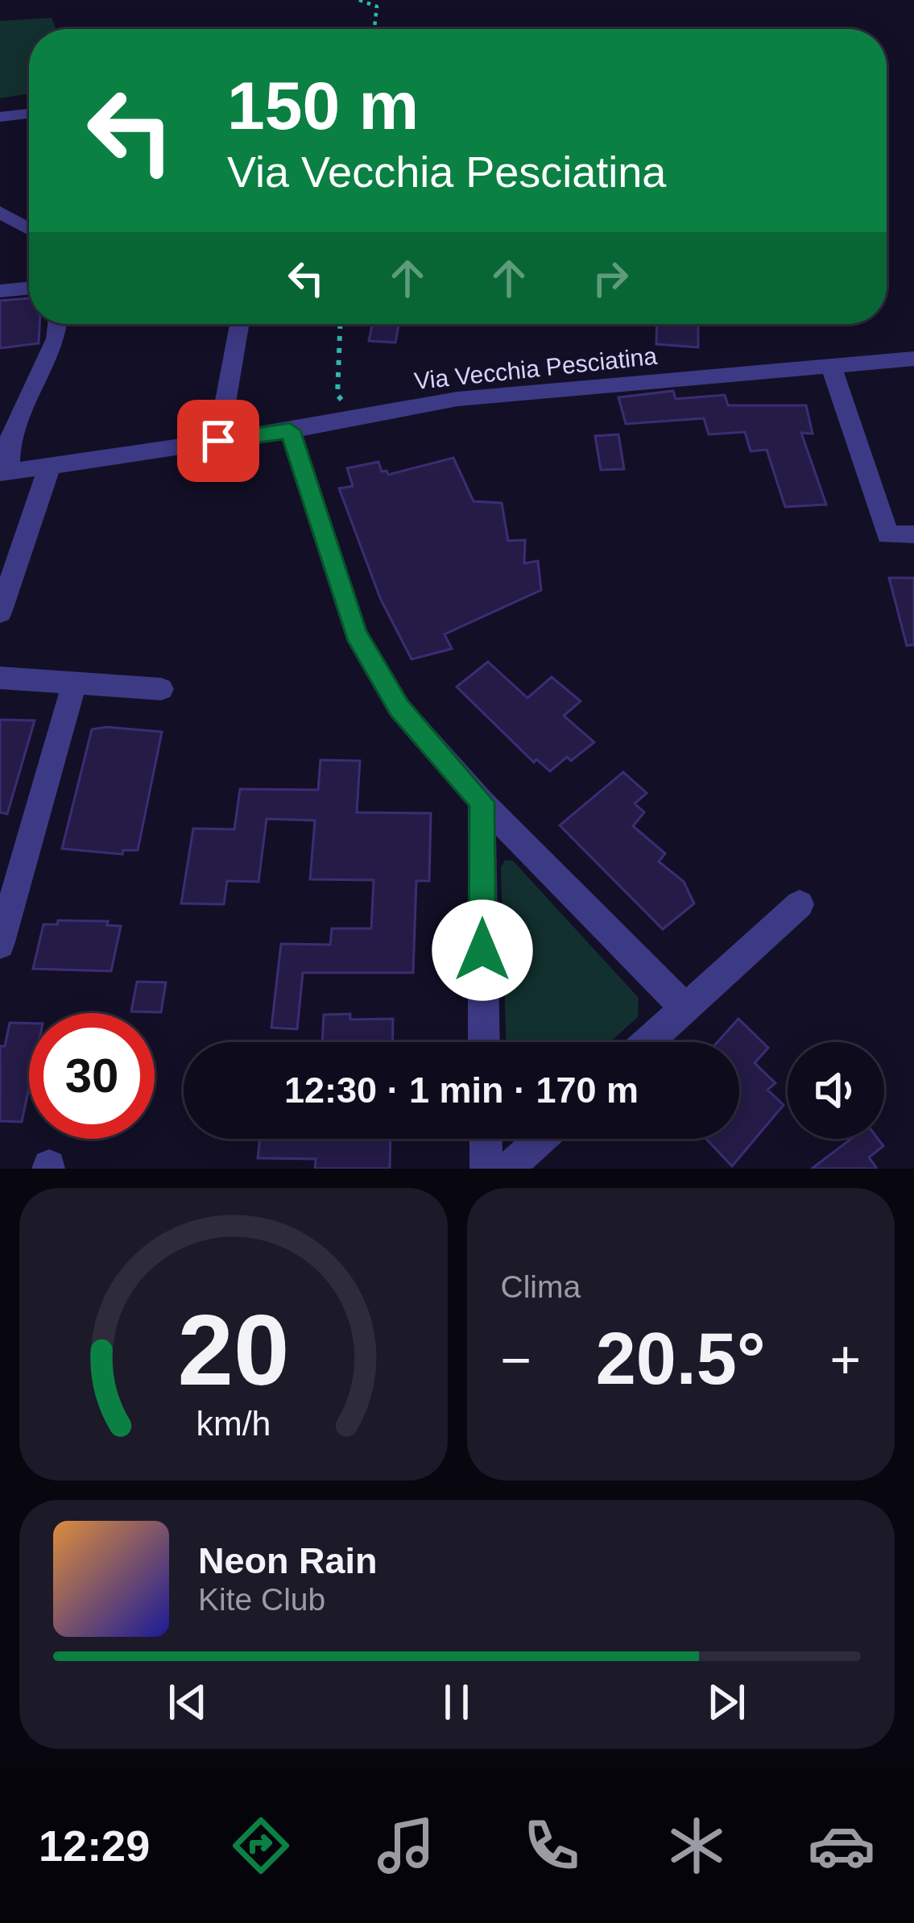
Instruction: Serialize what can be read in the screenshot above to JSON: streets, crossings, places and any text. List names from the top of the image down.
{
  "streets": {
    "street": ["Via Vecchia Pesciatina"]
  },
  "page": {
    "turn": ["150 m", "Via Vecchia Pesciatina"],
    "limit": "30",
    "trip": "12:30 · 1 min · 170 m",
    "tile": "Clima",
    "heat": ["−", "20.5°", "+"],
    "song": ["Neon Rain", "Kite Club"],
    "tabs": "12:29",
    "gauge": ["20", "km/h"]
  }
}
